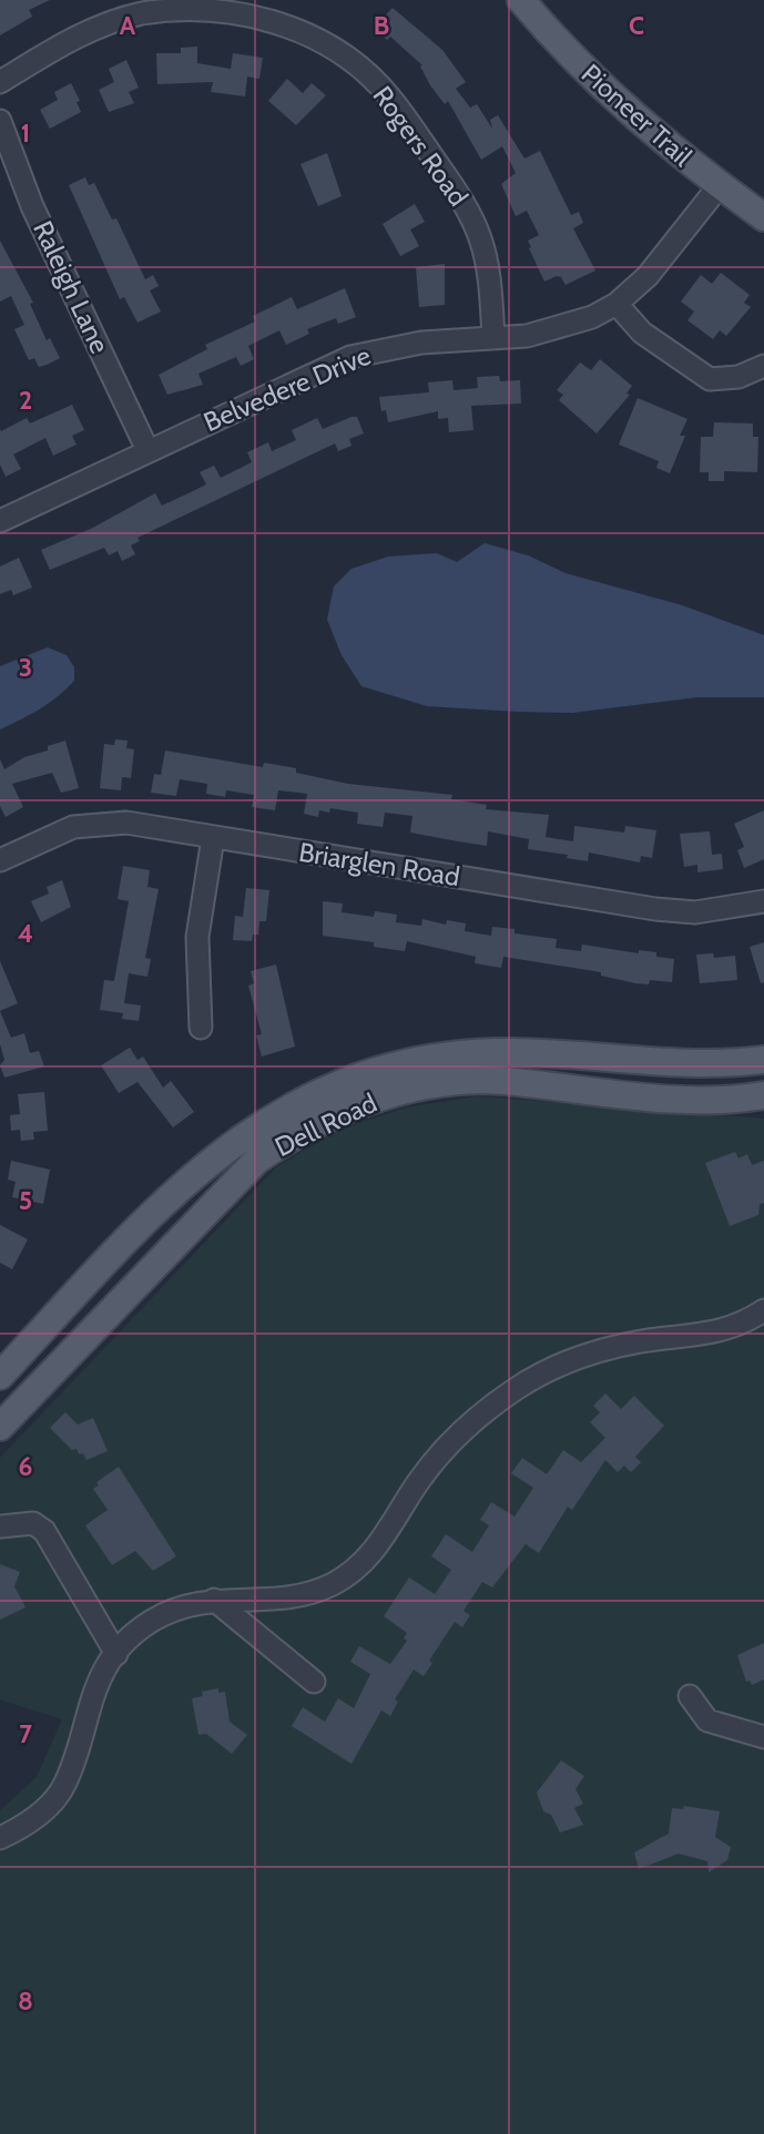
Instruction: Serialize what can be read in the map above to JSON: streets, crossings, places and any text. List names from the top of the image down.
{
  "streets": {
    "main road": ["Pioneer Trail", "Dell Road"],
    "street": [
      "Rogers Road",
      "Raleigh Lane",
      "Belvedere Drive",
      "Briarglen Road"
    ]
  },
  "crossings": [
    ["Pioneer Trail", "Belvedere Drive"],
    ["Rogers Road", "Belvedere Drive"],
    ["Raleigh Lane", "Belvedere Drive"]
  ],
  "grid": {
    "columns": ["A", "B", "C"],
    "rows": [
      "1",
      "2",
      "3",
      "4",
      "5",
      "6",
      "7",
      "8"
    ]
  }
}
